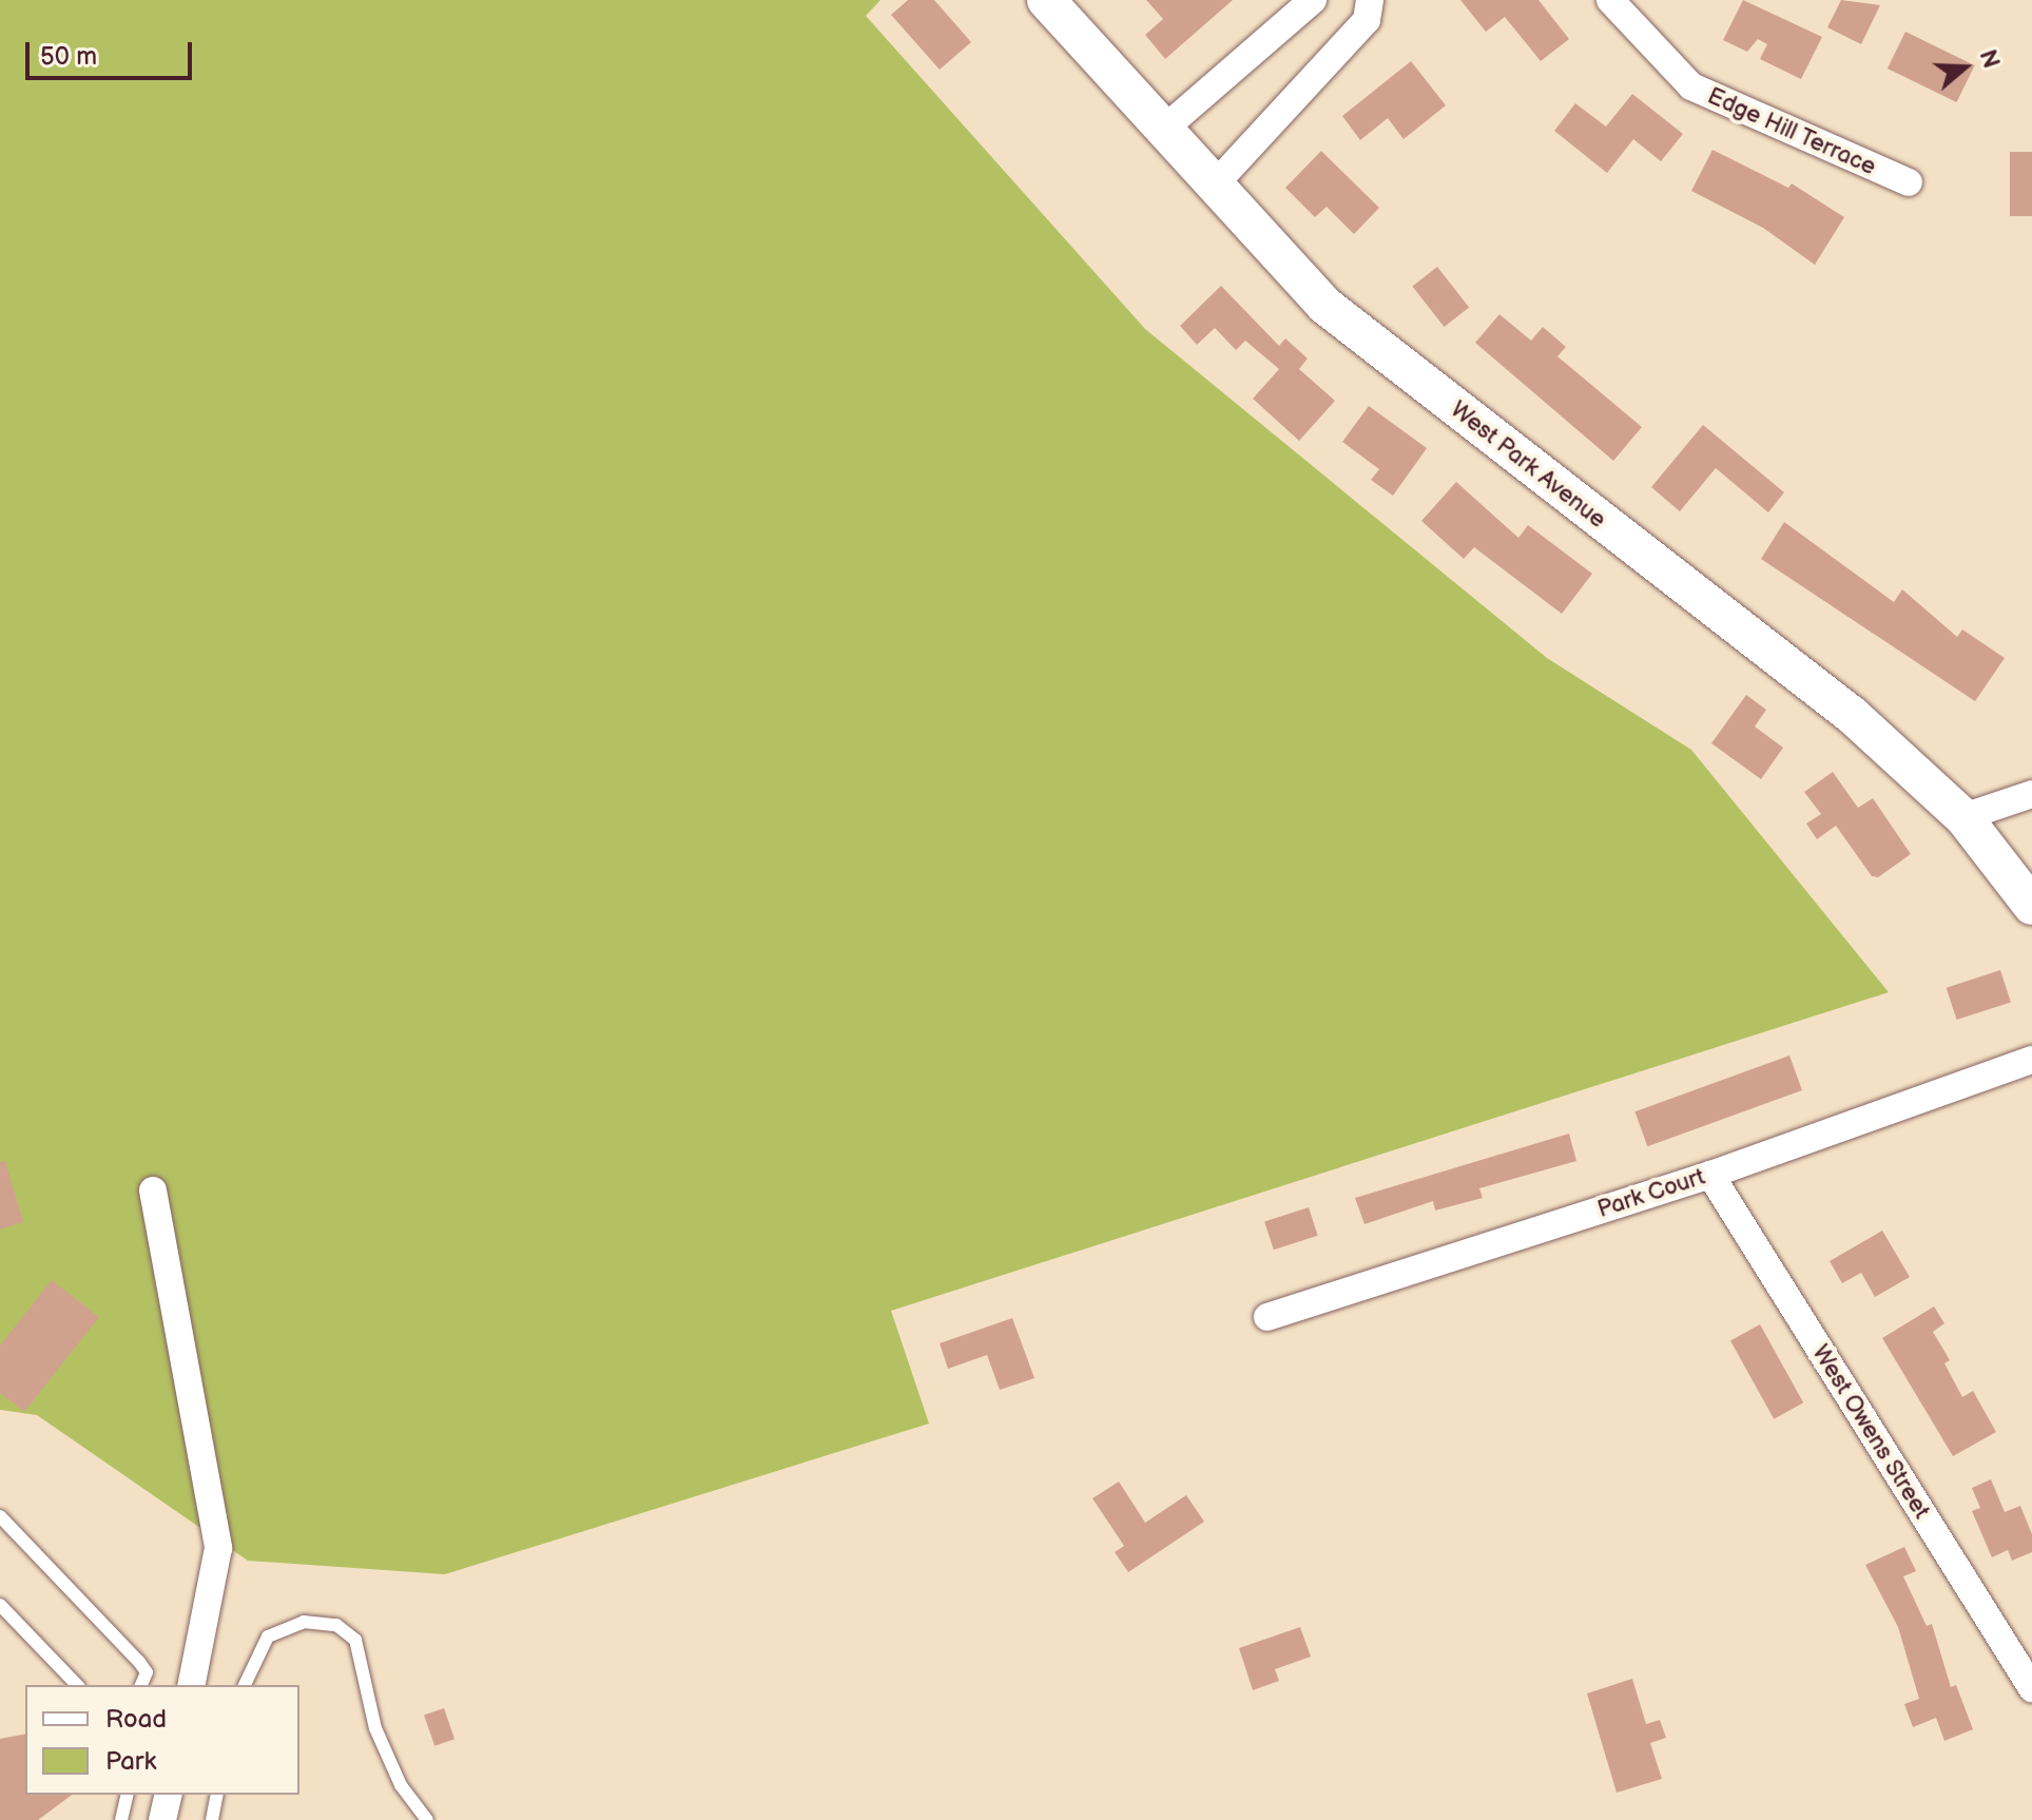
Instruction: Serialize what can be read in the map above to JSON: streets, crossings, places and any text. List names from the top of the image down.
{
  "streets": {
    "street": [
      "Edge Hill Terrace",
      "West Park Avenue",
      "Park Court",
      "West Owens Street"
    ]
  },
  "crossings": [
    ["Park Court", "West Owens Street"]
  ],
  "legend": ["Road", "Park"],
  "scale_bar": "50 m",
  "north": "right"
}
